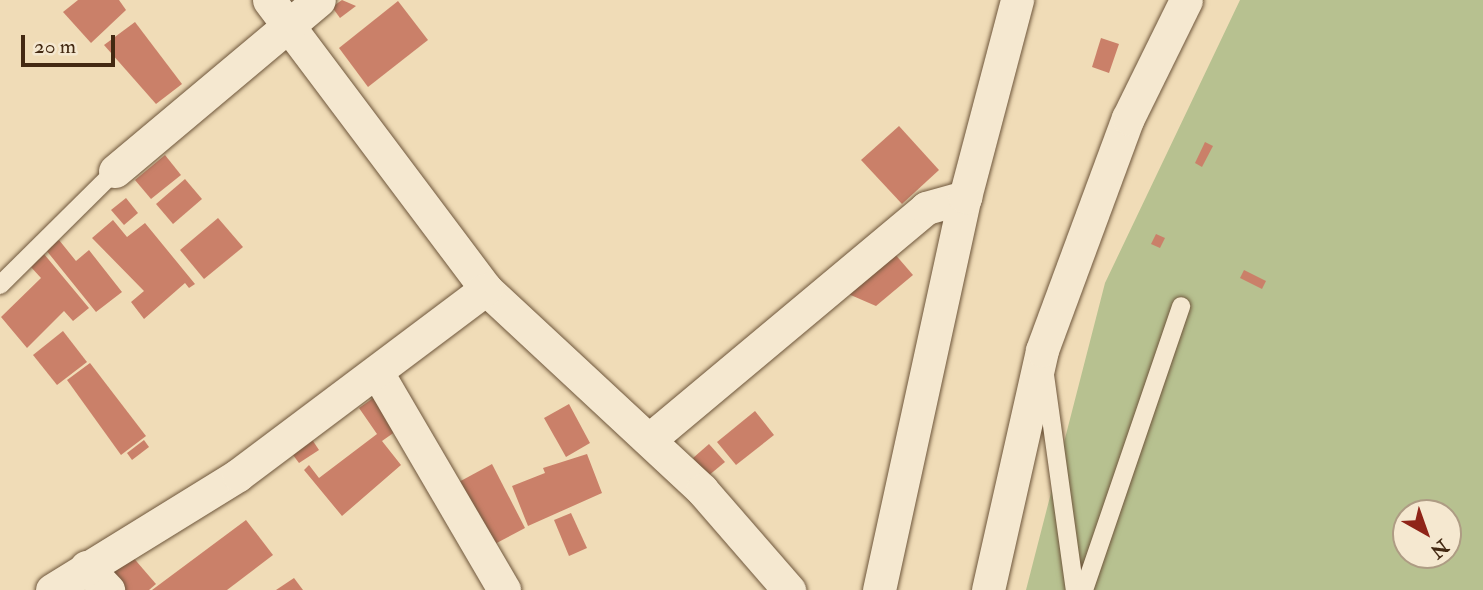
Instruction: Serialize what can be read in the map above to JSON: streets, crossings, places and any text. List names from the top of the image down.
{
  "scale_bar": "20 m",
  "north": "bottom right"
}
